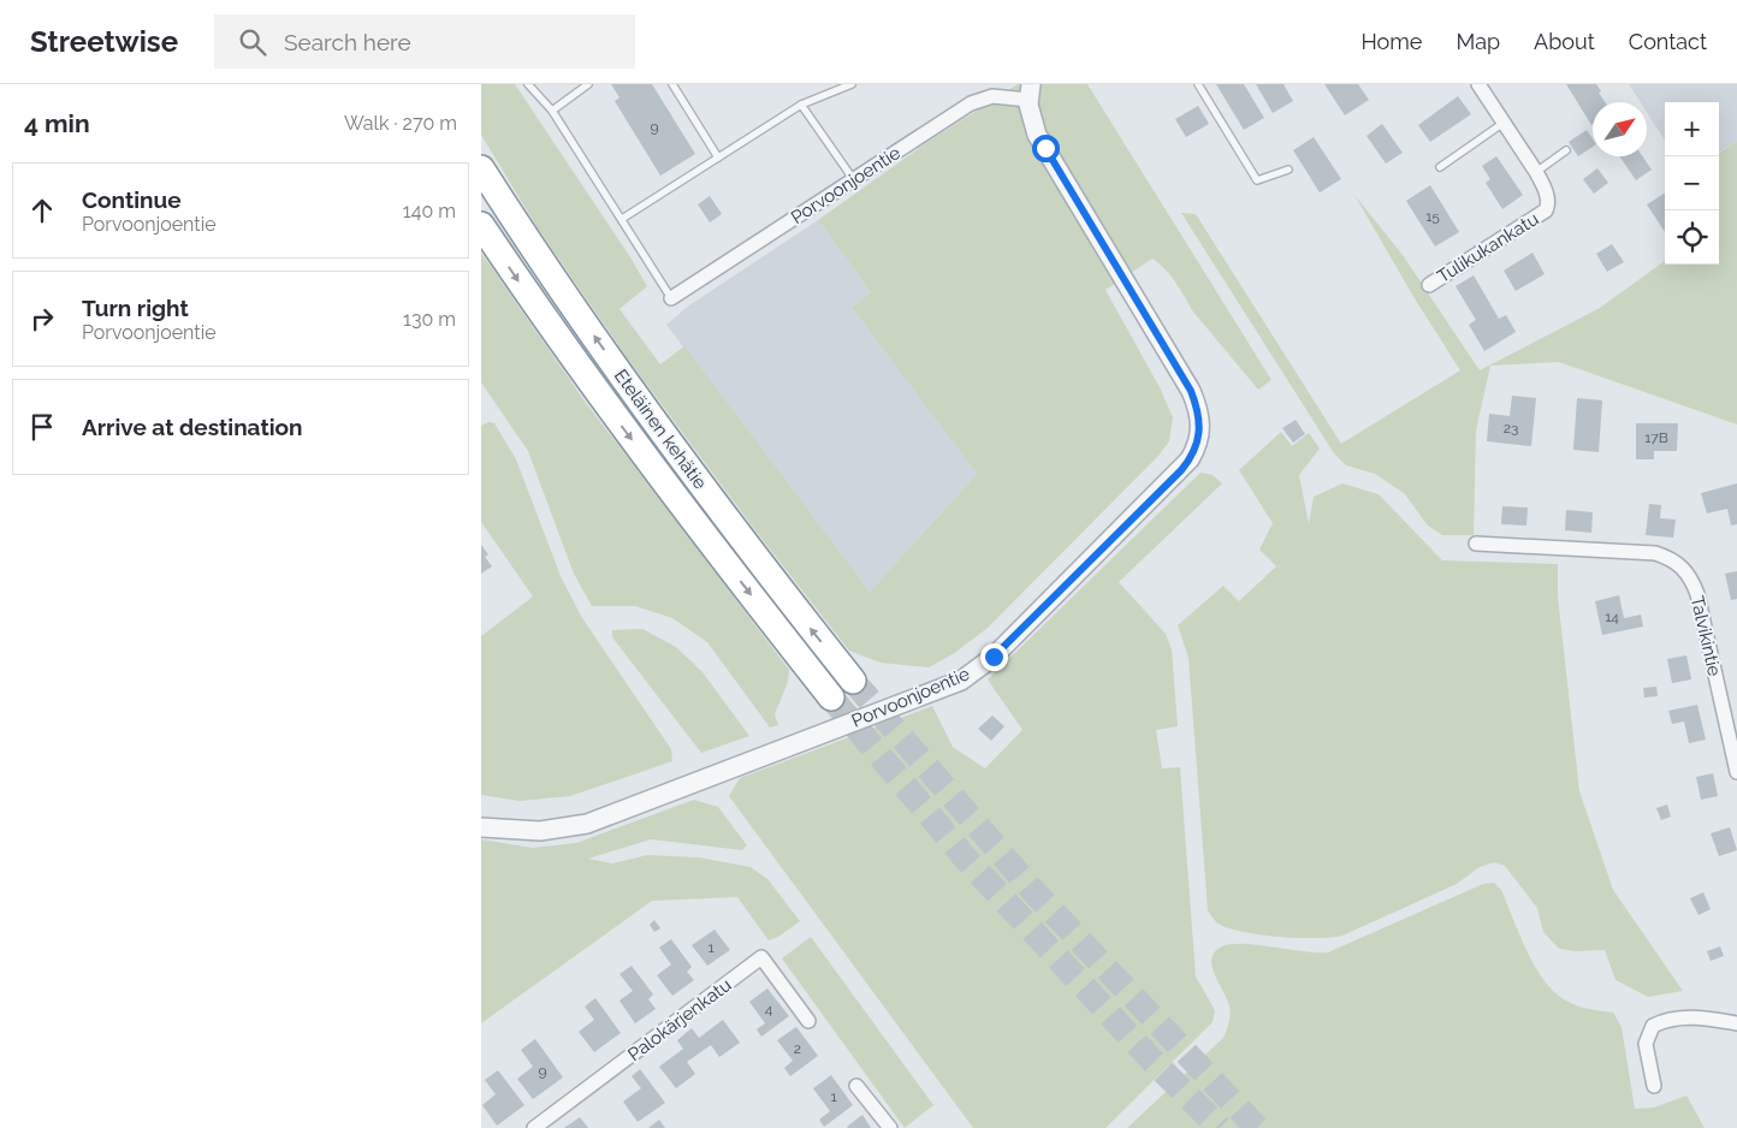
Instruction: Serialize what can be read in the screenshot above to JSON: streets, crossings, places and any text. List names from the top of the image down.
{
  "streets": {
    "highway": ["Eteläinen kehätie"],
    "street": [
      "Porvoonjoentie",
      "Tulikukankatu",
      "Talvikintie",
      "Palokärjenkatu"
    ]
  },
  "house_numbers": [
    "9",
    "15",
    "23",
    "17B",
    "14",
    "1",
    "4",
    "2",
    "9",
    "1"
  ],
  "north": "top right",
  "page": {
    "header": "Streetwise",
    "search": "Search here",
    "nav": [
      "Home",
      "Map",
      "About",
      "Contact"
    ],
    "heading": ["4 min", "Walk · 270 m"],
    "map_buttons": ["+", "−"],
    "list": [
      ["Continue", "Porvoonjoentie", "140 m"],
      ["Turn right", "Porvoonjoentie", "130 m"],
      "Arrive at destination"
    ]
  }
}
